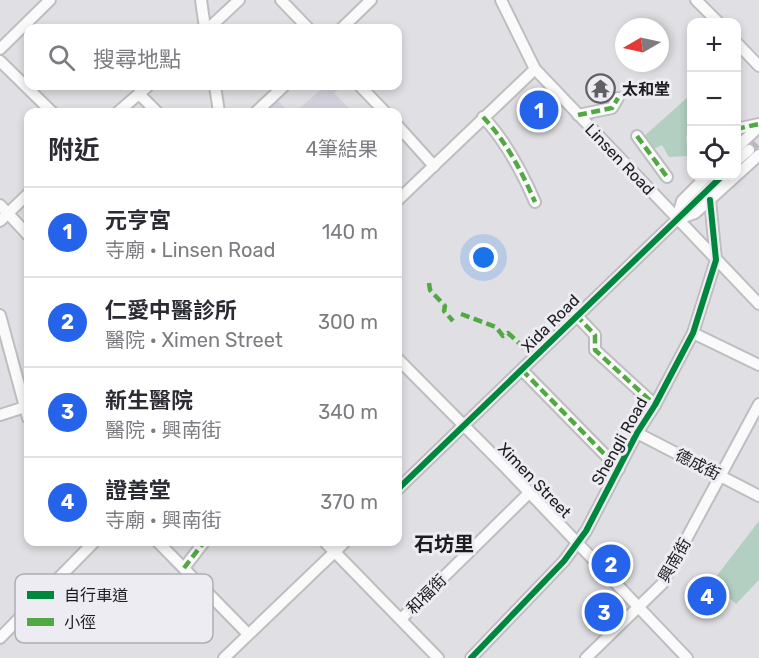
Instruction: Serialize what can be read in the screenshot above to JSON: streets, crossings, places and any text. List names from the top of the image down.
{
  "streets": {
    "street": [
      "Linsen Road",
      "Xida Road",
      "Shengli Road",
      "德成街",
      "Ximen Street",
      "興南街",
      "和福街"
    ]
  },
  "crossings": [
    ["Linsen Road", "Xida Road"],
    ["Linsen Road", "Shengli Road"],
    ["Xida Road", "Ximen Street"],
    ["Shengli Road", "德成街"],
    ["Shengli Road", "Ximen Street"],
    ["德成街", "興南街"],
    ["Ximen Street", "興南街"],
    ["Ximen Street", "和福街"]
  ],
  "districts": ["石坊里"],
  "places": {
    "temple": ["太和堂"]
  },
  "legend": ["自行車道", "小徑"],
  "north": "left",
  "page": {
    "map_buttons": ["+", "−"],
    "search": "搜尋地點",
    "pins": [
      "1",
      "2",
      "4",
      "3"
    ],
    "heading": ["附近", "4筆結果"],
    "list": [
      {
        "mark": "1",
        "name": "元亨宮",
        "note": "寺廟 · Linsen Road",
        "value": "140 m"
      },
      {
        "mark": "2",
        "name": "仁愛中醫診所",
        "note": "醫院 · Ximen Street",
        "value": "300 m"
      },
      {
        "mark": "3",
        "name": "新生醫院",
        "note": "醫院 · 興南街",
        "value": "340 m"
      },
      {
        "mark": "4",
        "name": "證善堂",
        "note": "寺廟 · 興南街",
        "value": "370 m"
      }
    ]
  }
}
